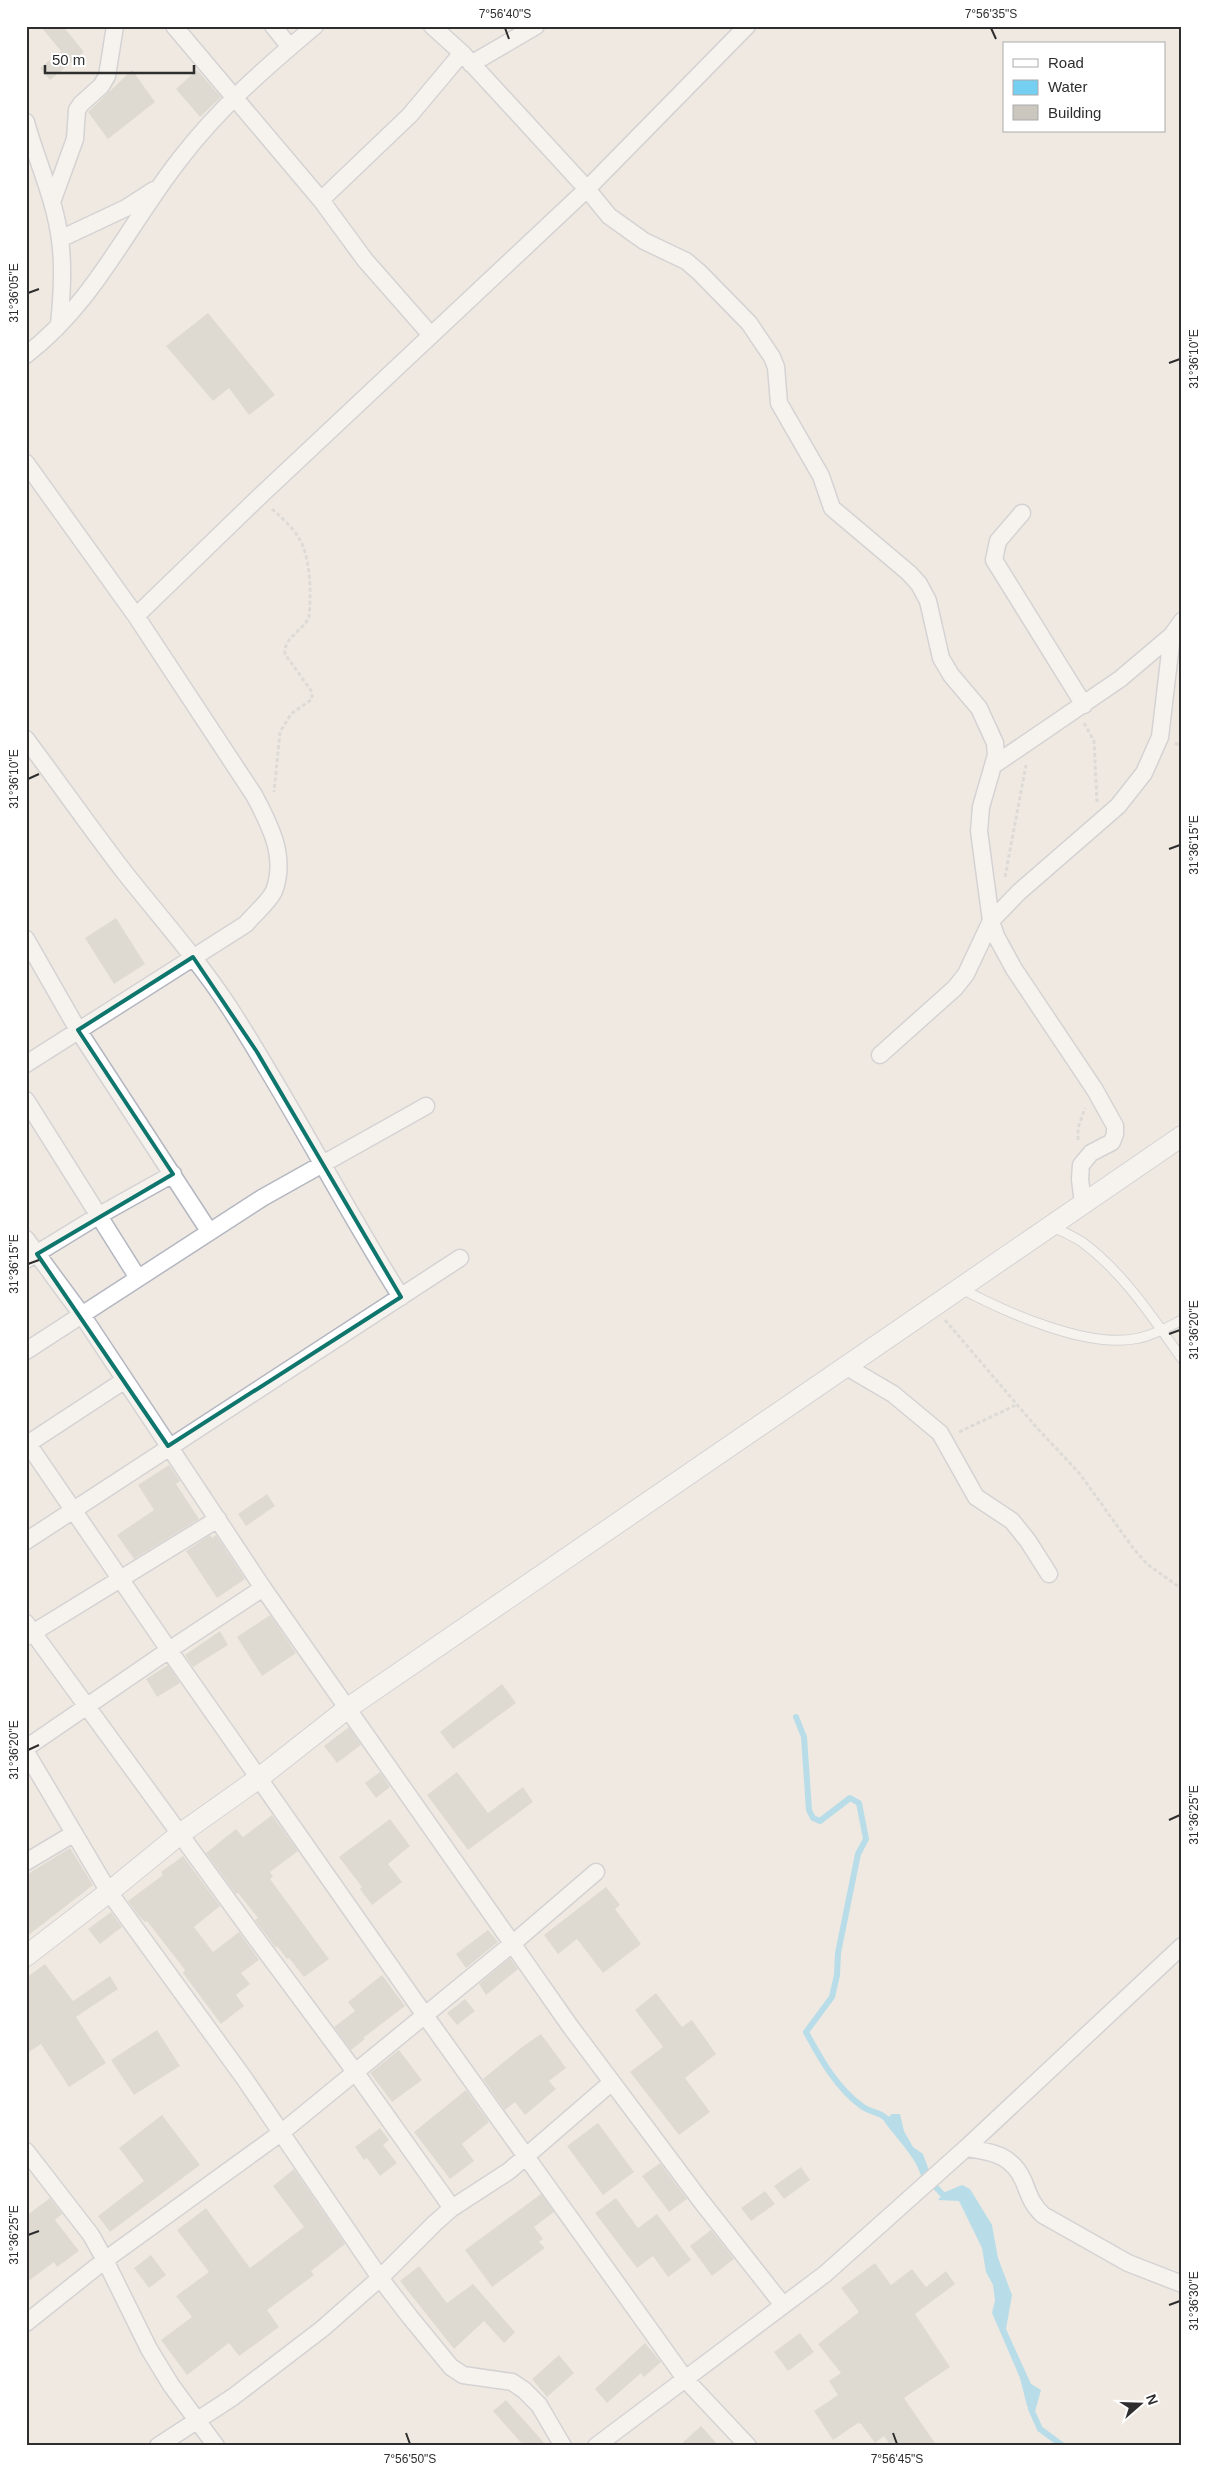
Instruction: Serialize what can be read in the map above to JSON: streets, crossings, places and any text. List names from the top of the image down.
{
  "legend": ["Road", "Water", "Building"],
  "scale_bar": "50 m",
  "north": "right",
  "coordinates": [
    "7°56'40\"S",
    "7°56'35\"S",
    "31°36'05\"E",
    "31°36'10\"E",
    "31°36'15\"E",
    "31°36'20\"E",
    "31°36'25\"E",
    "31°36'30\"E",
    "7°56'50\"S",
    "7°56'45\"S"
  ]
}
